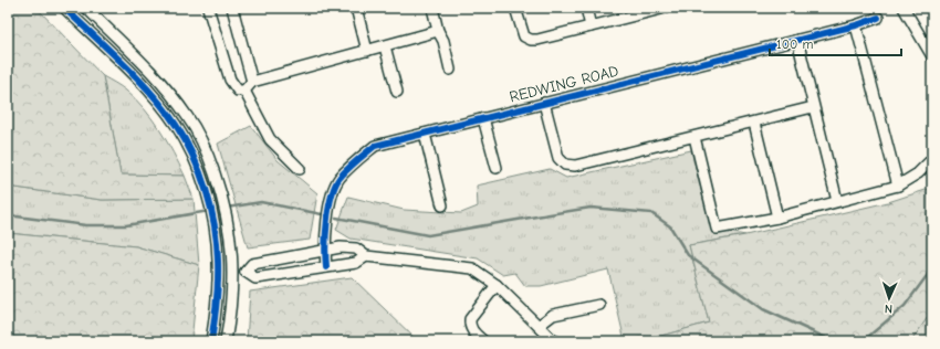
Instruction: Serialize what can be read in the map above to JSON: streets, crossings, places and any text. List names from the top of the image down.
{
  "streets": {
    "street": ["REDWING ROAD"]
  },
  "scale_bar": "100 m",
  "north": "bottom"
}
